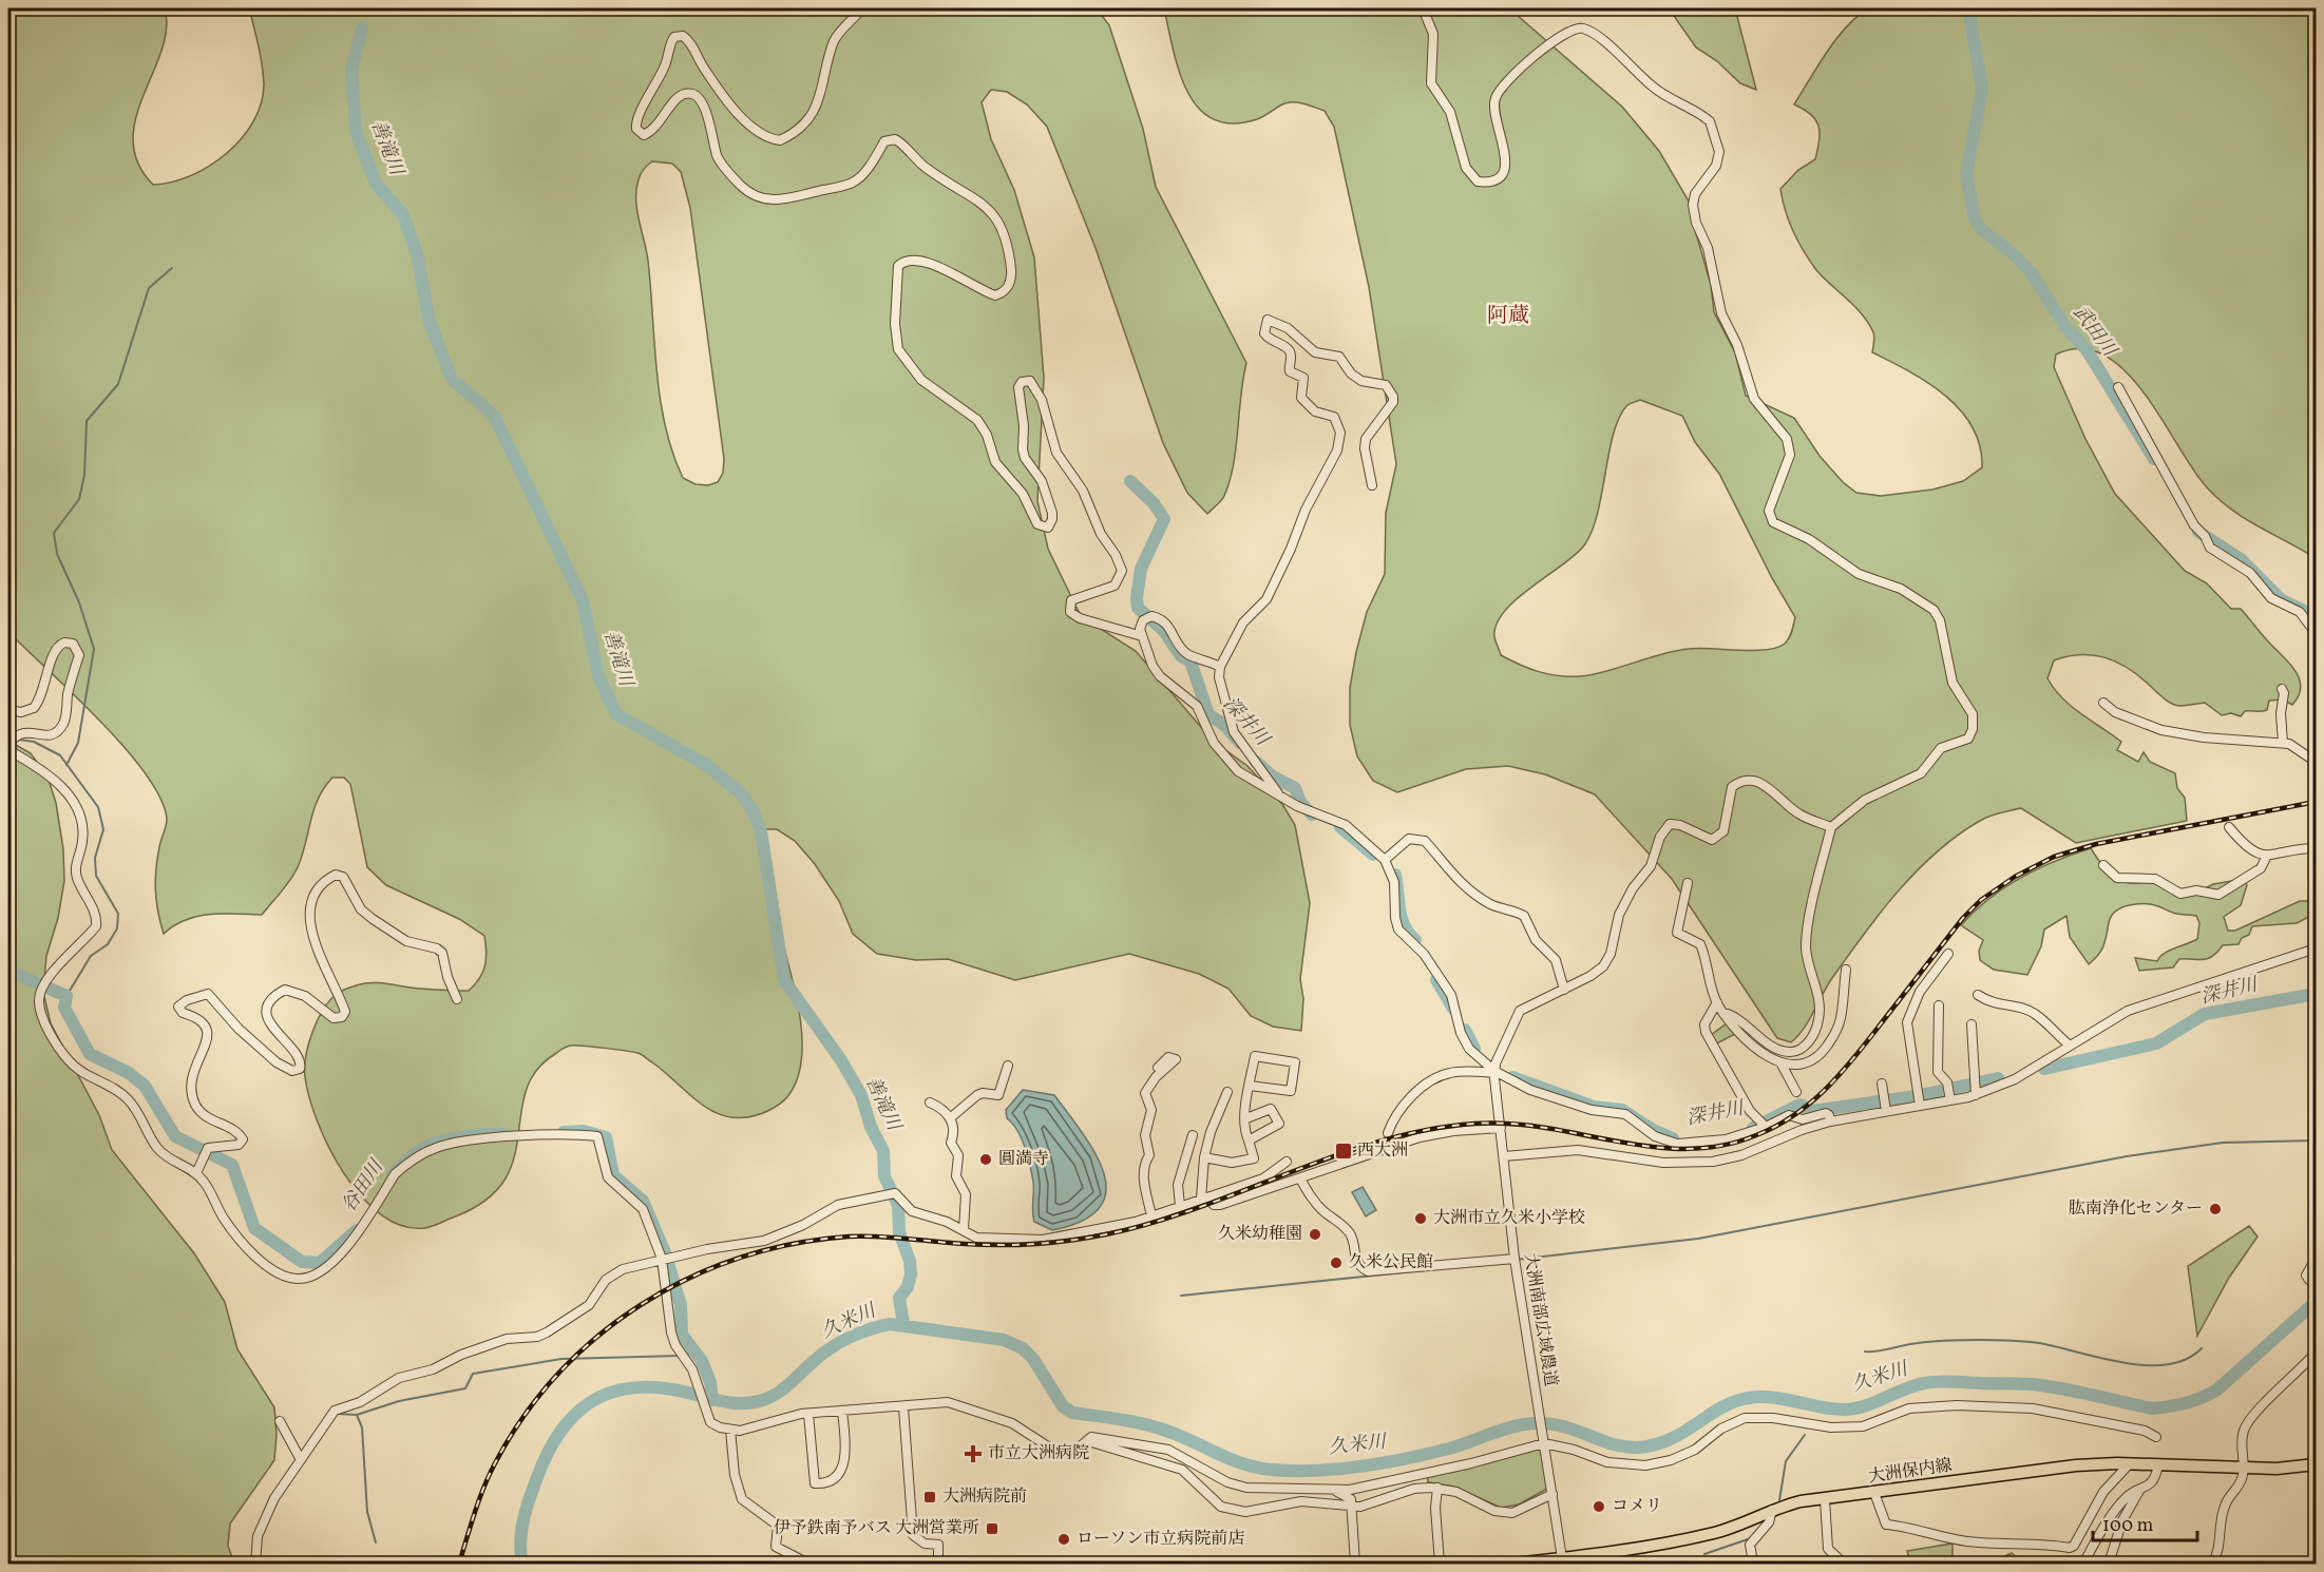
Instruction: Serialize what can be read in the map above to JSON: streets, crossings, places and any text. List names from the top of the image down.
{
  "streets": {
    "main road": ["大洲保内線"],
    "street": ["大洲南部広域農道"]
  },
  "crossings": [
    ["大洲南部広域農道", "大洲保内線"]
  ],
  "districts": ["阿蔵"],
  "water": [
    "善滝川",
    "武田川",
    "深井川",
    "谷田川",
    "久米川"
  ],
  "places": {
    "transit": ["西大洲", "大洲病院前", "伊予鉄南予バス 大洲営業所"],
    "other": [
      "圓満寺",
      "肱南浄化センター",
      "大洲市立久米小学校",
      "久米幼稚園",
      "久米公民館",
      "コメリ",
      "ローソン市立病院前店"
    ],
    "health": ["市立大洲病院"]
  },
  "scale_bar": "100 m"
}
